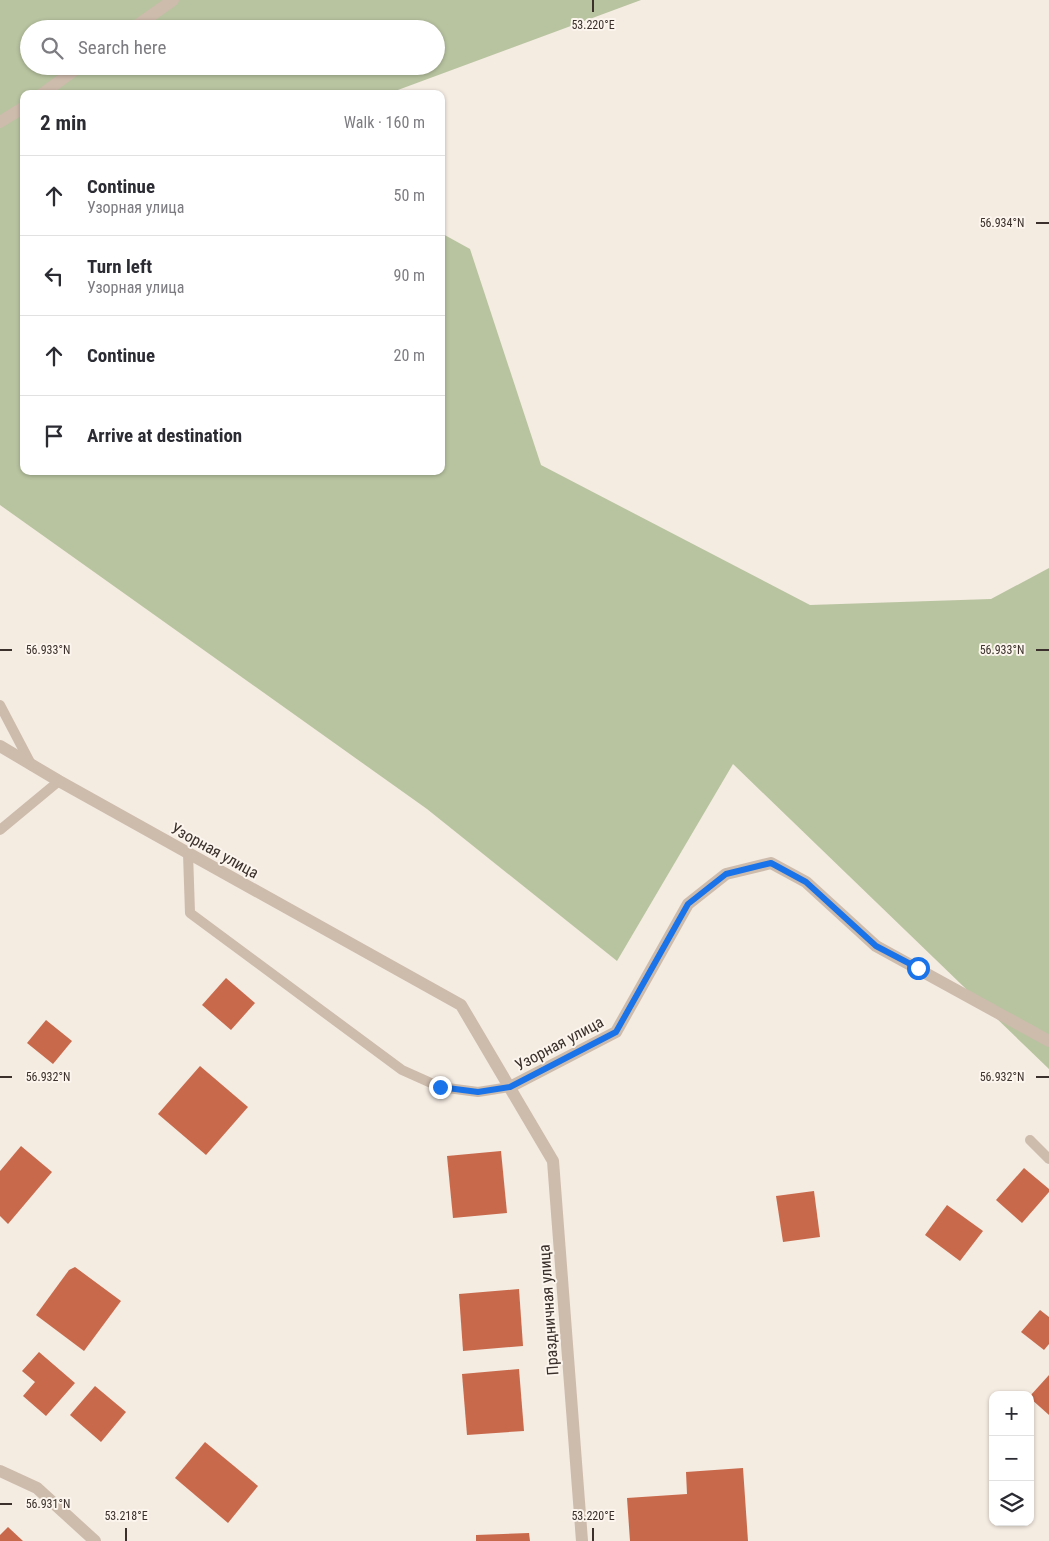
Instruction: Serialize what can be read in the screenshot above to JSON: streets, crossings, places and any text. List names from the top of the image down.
{
  "streets": {
    "street": ["Узорная улица", "Праздничная улица"]
  },
  "crossings": [
    ["Узорная улица", "Праздничная улица"]
  ],
  "page": {
    "search": "Search here",
    "heading": ["2 min", "Walk · 160 m"],
    "list": [
      ["Continue", "Узорная улица", "50 m"],
      ["Turn left", "Узорная улица", "90 m"],
      ["Continue", "20 m"],
      "Arrive at destination"
    ],
    "map_buttons": ["+", "−"]
  },
  "coordinates": [
    "53.220°E",
    "56.934°N",
    "56.933°N",
    "56.932°N",
    "56.931°N",
    "53.218°E"
  ]
}
